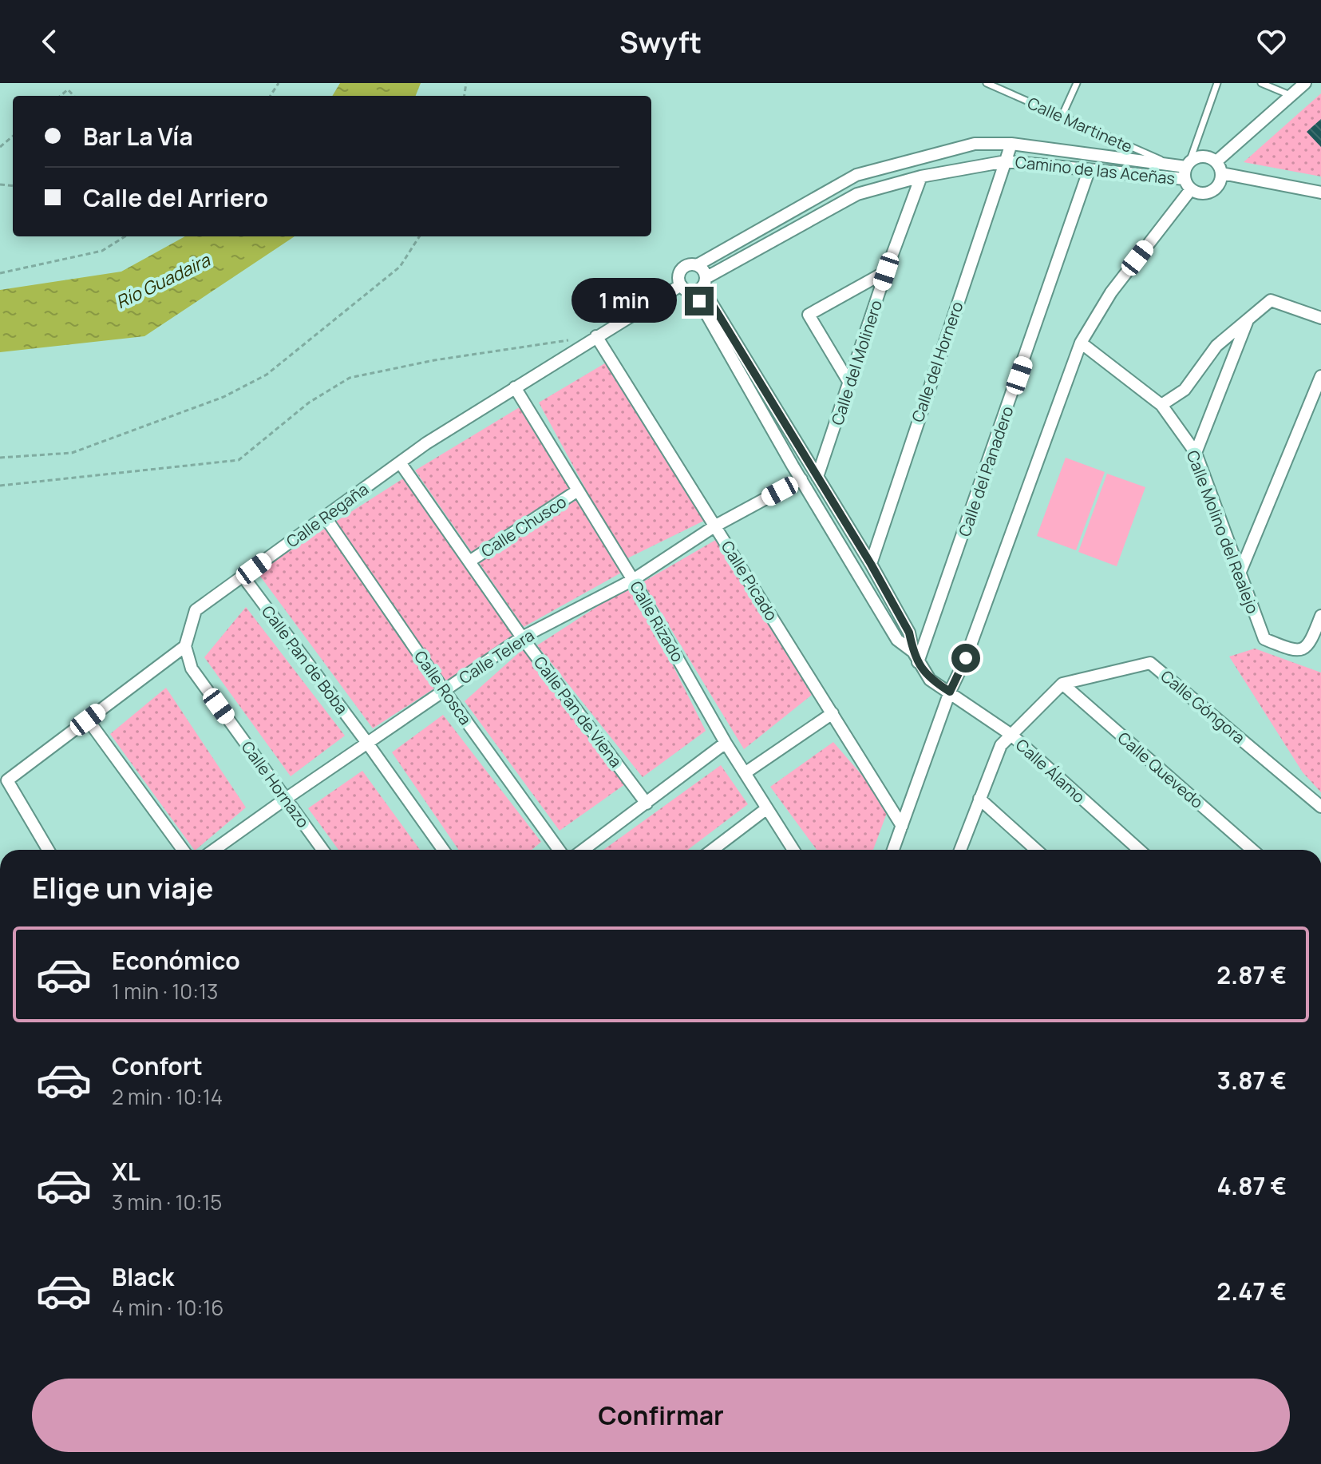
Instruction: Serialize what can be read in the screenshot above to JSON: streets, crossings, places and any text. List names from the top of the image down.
{
  "streets": {
    "street": [
      "Camino de las Aceñas",
      "Calle del Hornero",
      "Calle del Molinero",
      "Calle del Panadero",
      "Calle Regaña",
      "Calle Chusco",
      "Calle Molino del Realejo",
      "Calle Picado",
      "Calle Rizado",
      "Calle Telera",
      "Calle Pan de Boba",
      "Calle Rosca",
      "Calle Góngora",
      "Calle Pan de Viena",
      "Calle Quevedo",
      "Calle Álamo",
      "Calle Hornazo"
    ],
    "lane": ["Calle Martinete"]
  },
  "crossings": [
    ["Calle Martinete", "Camino de las Aceñas"],
    ["Camino de las Aceñas", "Calle del Hornero"],
    ["Camino de las Aceñas", "Calle del Molinero"],
    ["Camino de las Aceñas", "Calle del Panadero"],
    ["Camino de las Aceñas", "Calle Regaña"],
    ["Camino de las Aceñas", "Calle Álamo"],
    ["Calle del Panadero", "Calle Álamo"],
    ["Calle Regaña", "Calle Picado"],
    ["Calle Regaña", "Calle Rizado"],
    ["Calle Regaña", "Calle Pan de Boba"],
    ["Calle Regaña", "Calle Rosca"],
    ["Calle Regaña", "Calle Pan de Viena"],
    ["Calle Regaña", "Calle Álamo"],
    ["Calle Regaña", "Calle Hornazo"],
    ["Calle Chusco", "Calle Rizado"],
    ["Calle Chusco", "Calle Pan de Viena"],
    ["Calle Picado", "Calle Telera"],
    ["Calle Rizado", "Calle Telera"],
    ["Calle Telera", "Calle Pan de Boba"],
    ["Calle Telera", "Calle Rosca"],
    ["Calle Telera", "Calle Pan de Viena"],
    ["Calle Telera", "Calle Álamo"],
    ["Calle Telera", "Calle Hornazo"],
    ["Calle Góngora", "Calle Quevedo"]
  ],
  "water": ["Río Guadaira"],
  "page": {
    "header": "Swyft",
    "banner": ["Bar La Vía", "Calle del Arriero"],
    "bubble": "1 min",
    "heading": "Elige un viaje",
    "list": [
      {
        "name": "Económico",
        "note": "1 min · 10:13",
        "value": "2.87 €"
      },
      {
        "name": "Confort",
        "note": "2 min · 10:14",
        "value": "3.87 €"
      },
      {
        "name": "XL",
        "note": "3 min · 10:15",
        "value": "4.87 €"
      },
      {
        "name": "Black",
        "note": "4 min · 10:16",
        "value": "2.47 €"
      }
    ],
    "buttons": "Confirmar"
  }
}
